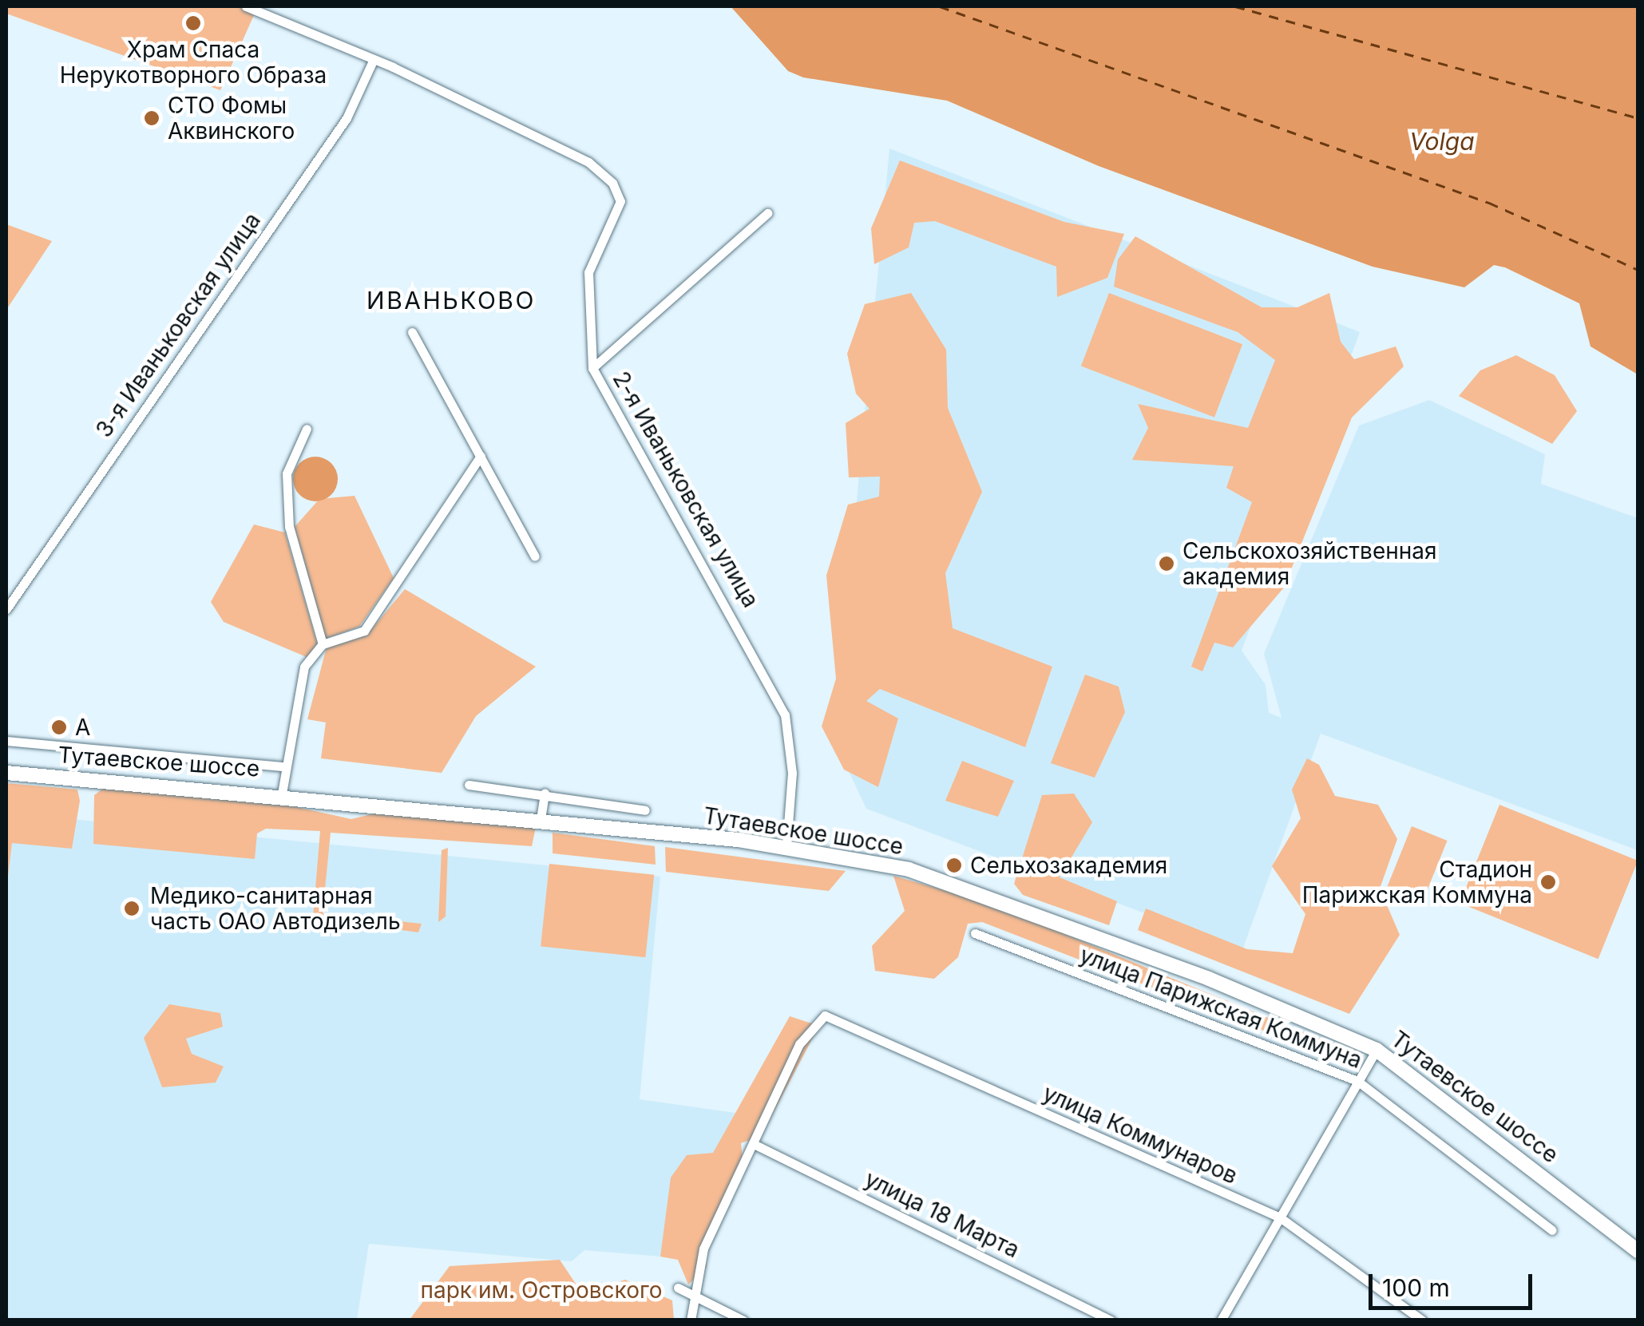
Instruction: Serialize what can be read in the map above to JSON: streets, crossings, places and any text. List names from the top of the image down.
{
  "streets": {
    "main road": ["Тутаевское шоссе"],
    "street": [
      "3-я Иваньковская улица",
      "2-я Иваньковская улица",
      "улица Парижская Коммуна",
      "улица Коммунаров",
      "улица 18 Марта"
    ]
  },
  "crossings": [
    ["3-я Иваньковская улица", "2-я Иваньковская улица"],
    ["2-я Иваньковская улица", "Тутаевское шоссе"],
    ["улица Коммунаров", "улица 18 Марта"]
  ],
  "districts": ["ИВАНЬКОВО"],
  "water": ["Volga"],
  "parks": ["парк им. Островского"],
  "places": [
    "Храм Спаса Нерукотворного Образа",
    "СТО Фомы Аквинского",
    "Сельскохозяйственная академия",
    "А",
    "Сельхозакадемия",
    "Стадион Парижская Коммуна",
    "Медико-санитарная часть ОАО Автодизель"
  ],
  "scale_bar": "100 m"
}
